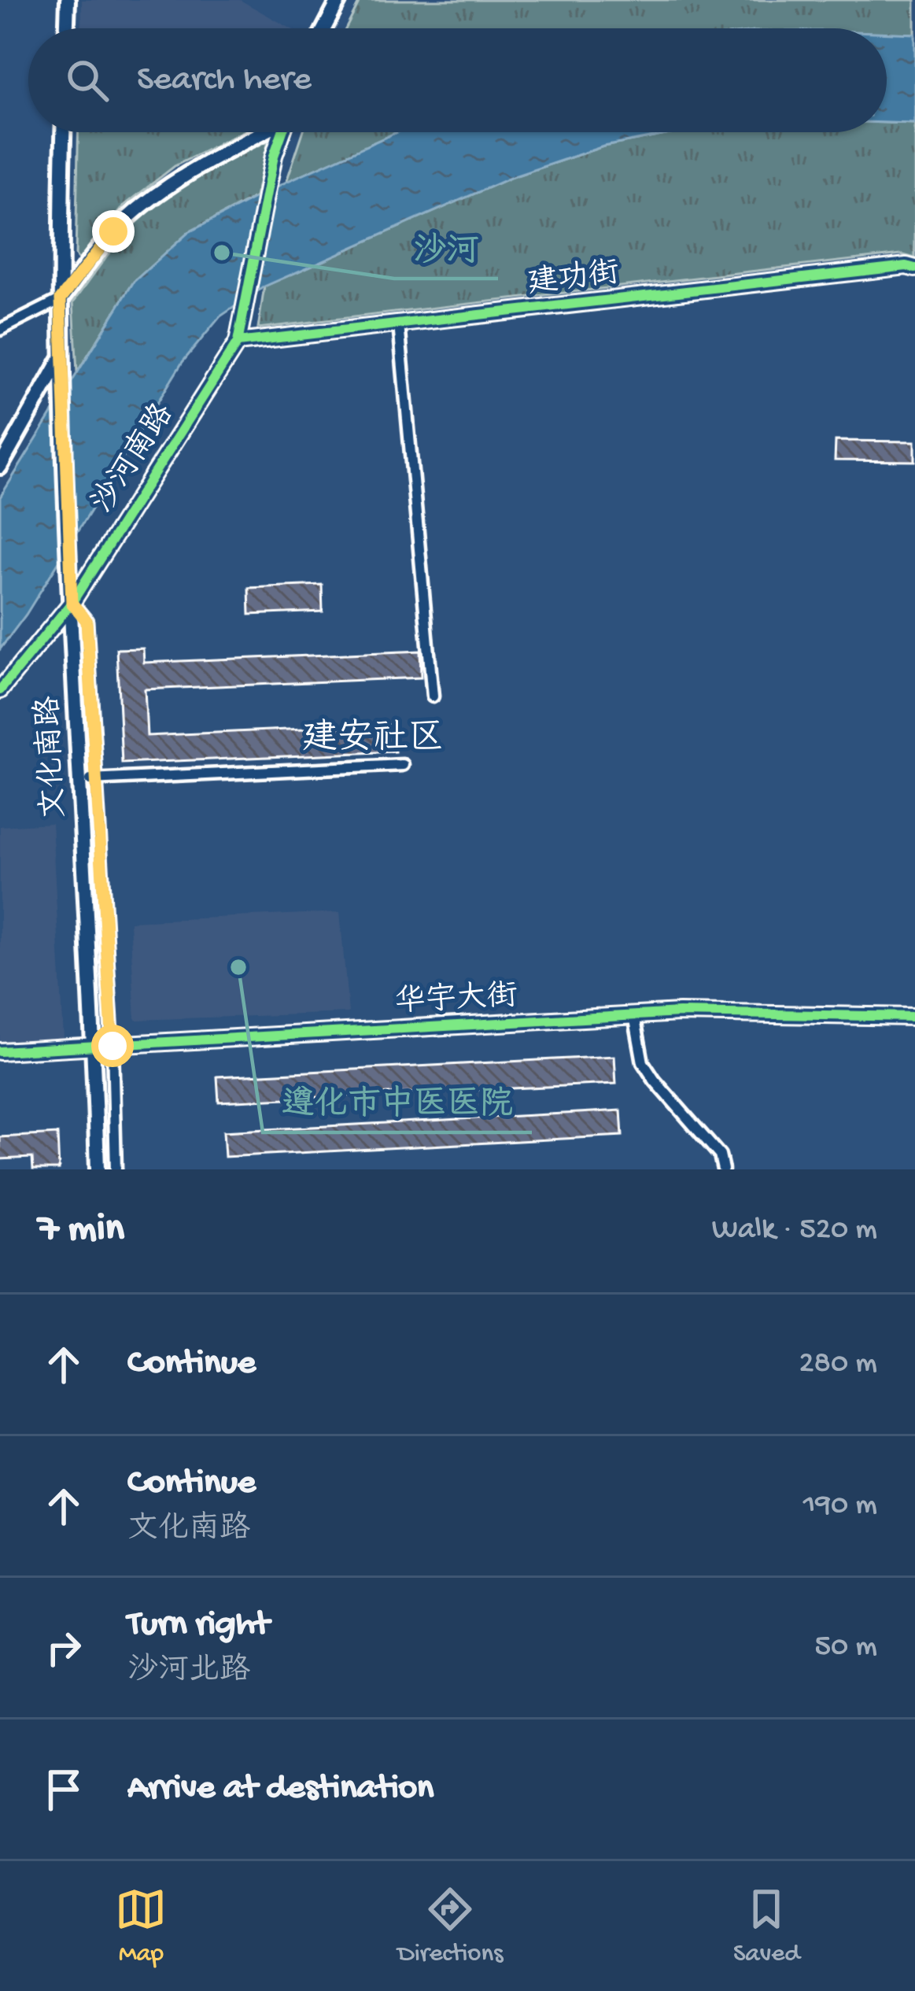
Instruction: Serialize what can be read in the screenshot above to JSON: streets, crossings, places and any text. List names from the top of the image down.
{
  "streets": {
    "street": [
      "建功街",
      "沙河南路",
      "文化南路",
      "华宇大街"
    ]
  },
  "crossings": [
    ["建功街", "沙河南路"],
    ["沙河南路", "文化南路"],
    ["文化南路", "华宇大街"]
  ],
  "districts": ["建安社区"],
  "places": ["沙河", "遵化市中医医院"],
  "page": {
    "search": "Search here",
    "heading": ["7 min", "Walk · 520 m"],
    "list": [
      ["Continue", "280 m"],
      ["Continue", "文化南路", "190 m"],
      ["Turn right", "沙河北路", "50 m"],
      "Arrive at destination"
    ],
    "nav": ["Map", "Directions", "Saved"]
  }
}
